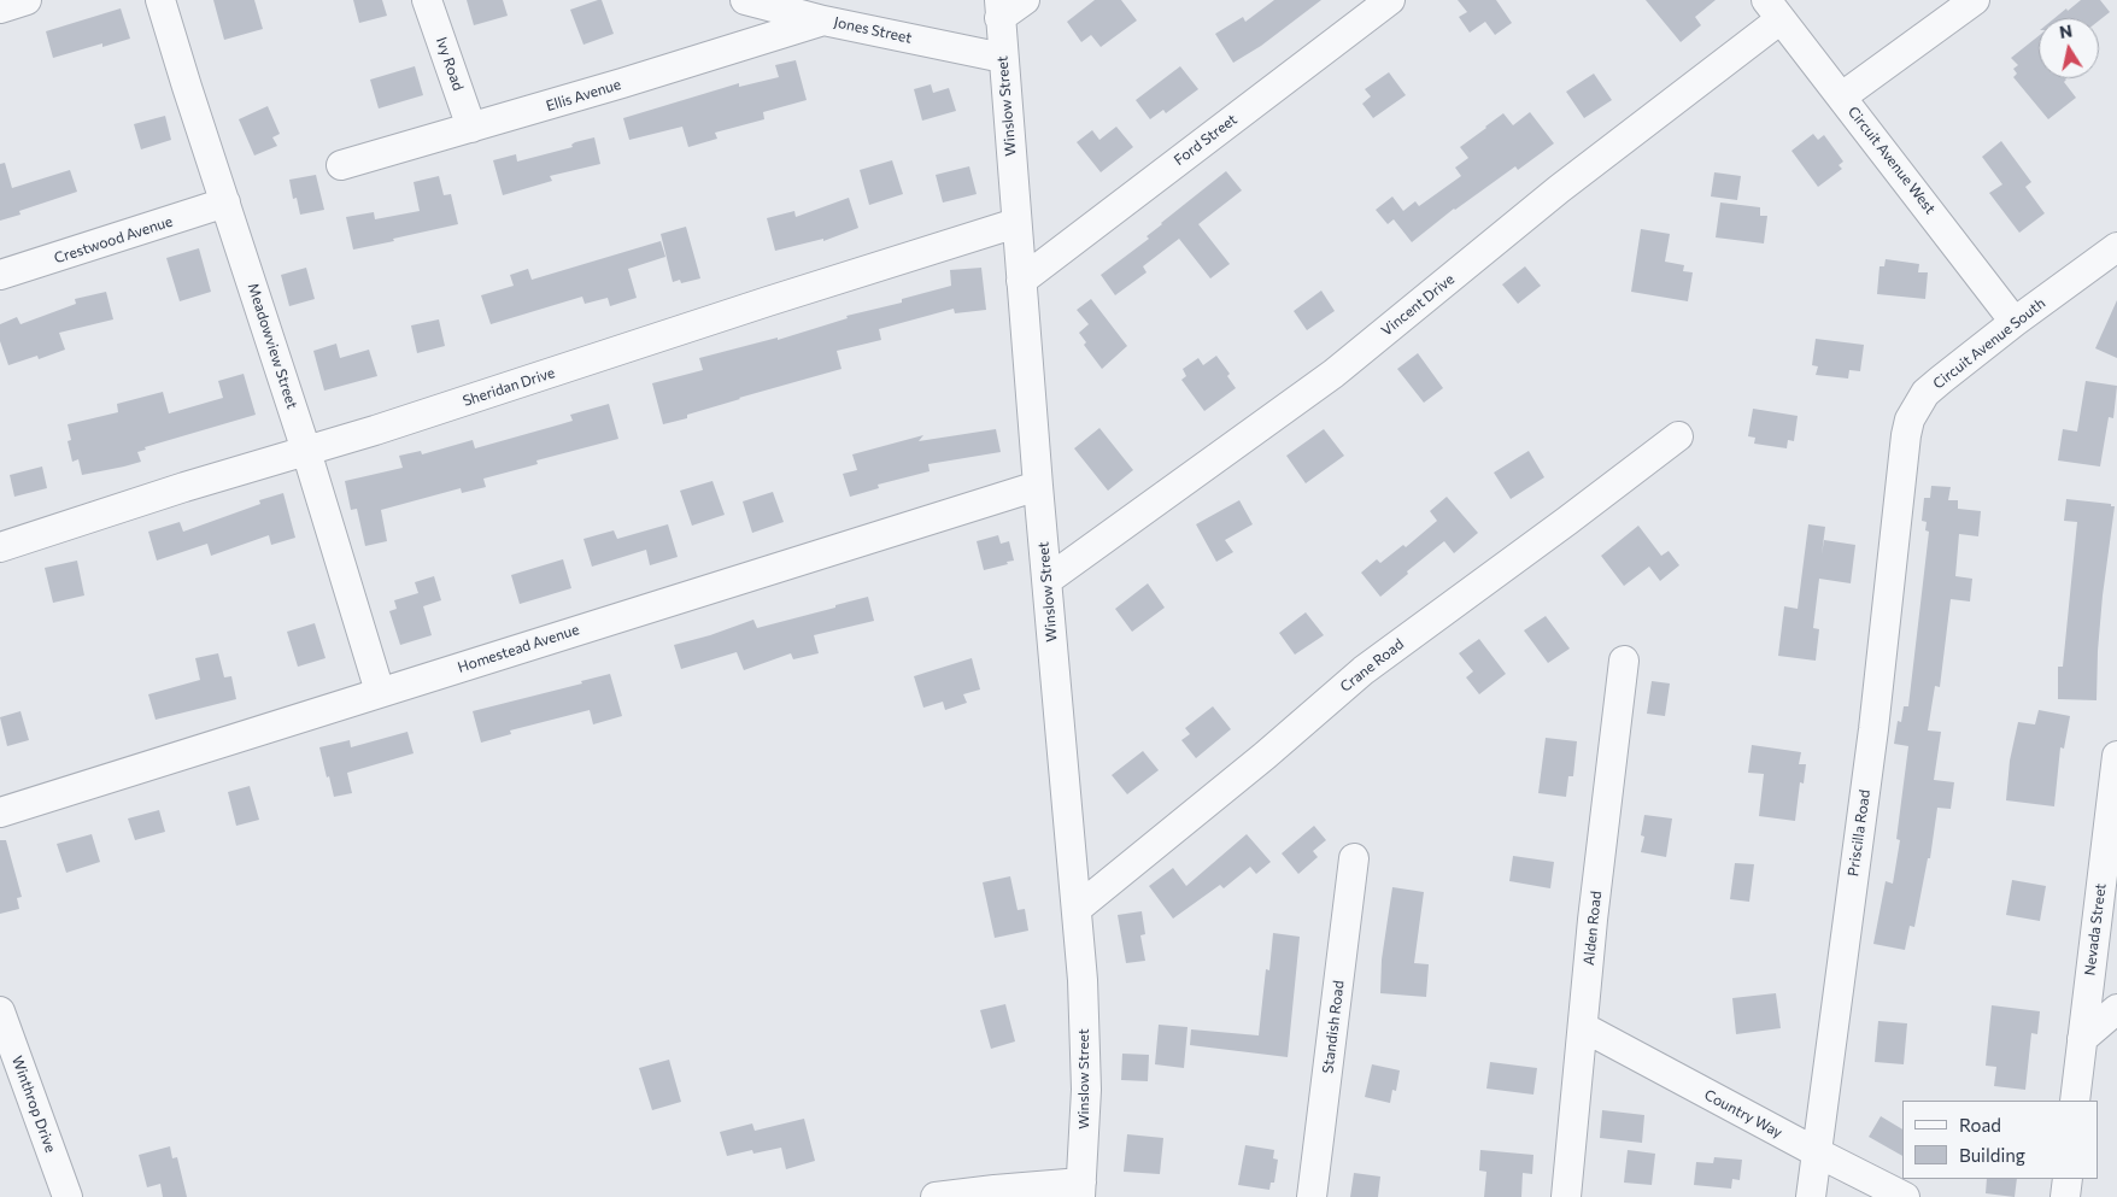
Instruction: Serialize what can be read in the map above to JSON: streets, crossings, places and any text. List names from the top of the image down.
{
  "streets": {
    "street": [
      "Jones Street",
      "Ivy Road",
      "Ellis Avenue",
      "Winslow Street",
      "Ford Street",
      "Circuit Avenue West",
      "Crestwood Avenue",
      "Vincent Drive",
      "Circuit Avenue South",
      "Meadowview Street",
      "Sheridan Drive",
      "Homestead Avenue",
      "Crane Road",
      "Priscilla Road",
      "Alden Road",
      "Nevada Street",
      "Standish Road",
      "Winthrop Drive",
      "Country Way"
    ]
  },
  "crossings": [
    ["Jones Street", "Ellis Avenue"],
    ["Jones Street", "Winslow Street"],
    ["Ivy Road", "Ellis Avenue"],
    ["Winslow Street", "Ford Street"],
    ["Winslow Street", "Vincent Drive"],
    ["Winslow Street", "Sheridan Drive"],
    ["Winslow Street", "Homestead Avenue"],
    ["Winslow Street", "Crane Road"],
    ["Circuit Avenue West", "Vincent Drive"],
    ["Circuit Avenue West", "Circuit Avenue South"],
    ["Crestwood Avenue", "Meadowview Street"],
    ["Circuit Avenue South", "Priscilla Road"],
    ["Meadowview Street", "Sheridan Drive"],
    ["Meadowview Street", "Homestead Avenue"],
    ["Priscilla Road", "Country Way"],
    ["Alden Road", "Country Way"]
  ],
  "legend": ["Road", "Building"],
  "north": "top"
}
